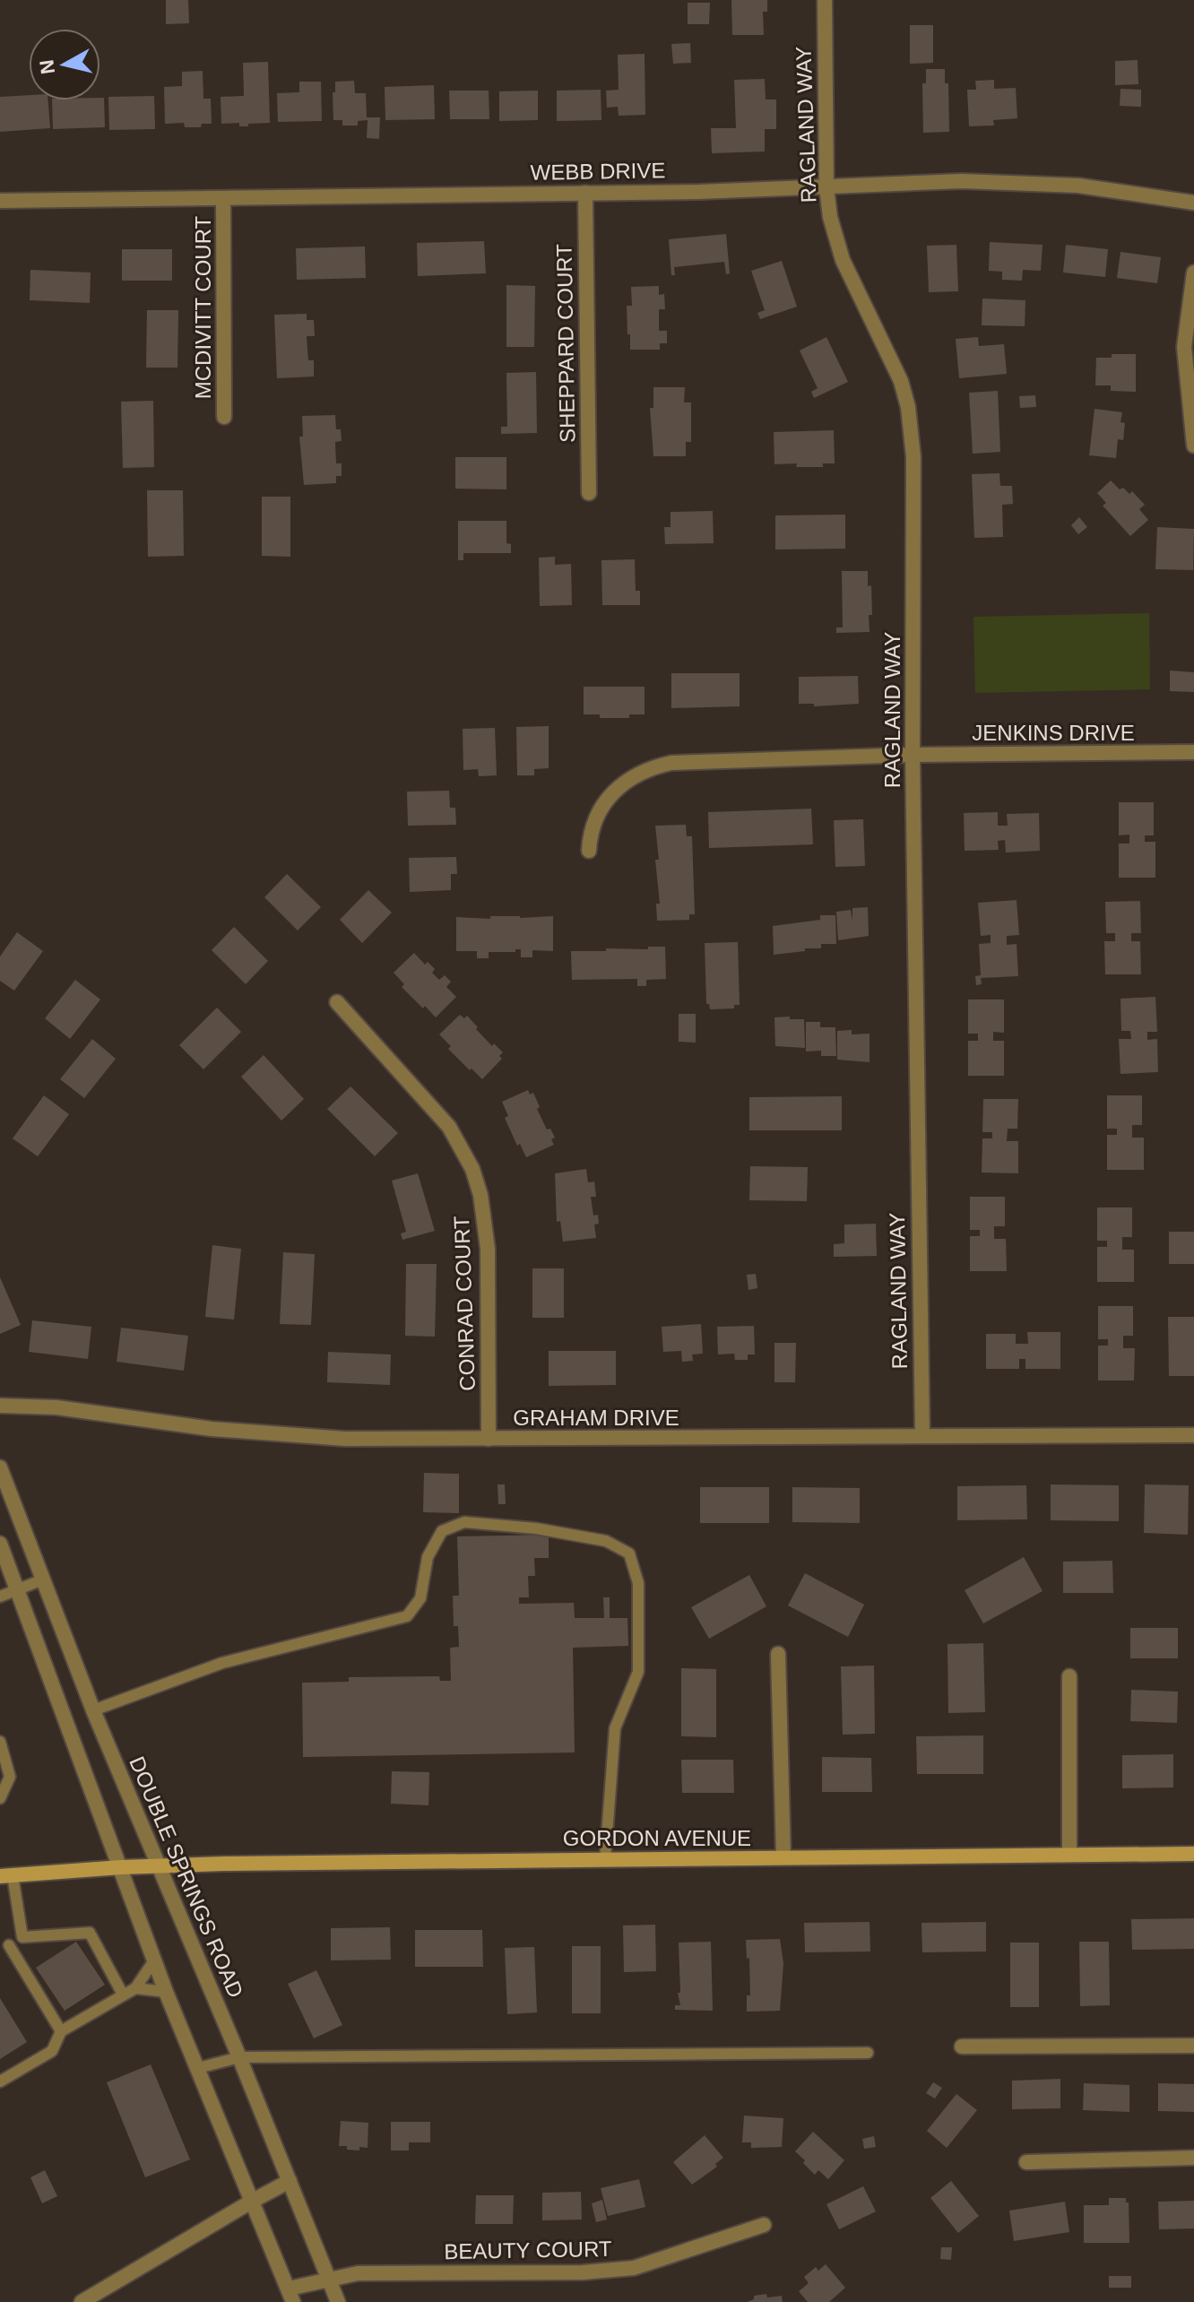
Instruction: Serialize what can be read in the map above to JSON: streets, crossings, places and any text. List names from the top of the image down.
{
  "streets": {
    "main road": ["GORDON AVENUE"],
    "street": [
      "RAGLAND WAY",
      "WEBB DRIVE",
      "MCDIVITT COURT",
      "SHEPPARD COURT",
      "JENKINS DRIVE",
      "CONRAD COURT",
      "GRAHAM DRIVE",
      "DOUBLE SPRINGS ROAD",
      "BEAUTY COURT"
    ]
  },
  "crossings": [
    ["RAGLAND WAY", "WEBB DRIVE"],
    ["RAGLAND WAY", "JENKINS DRIVE"],
    ["RAGLAND WAY", "GRAHAM DRIVE"],
    ["WEBB DRIVE", "MCDIVITT COURT"],
    ["WEBB DRIVE", "SHEPPARD COURT"],
    ["CONRAD COURT", "GRAHAM DRIVE"],
    ["GORDON AVENUE", "DOUBLE SPRINGS ROAD"],
    ["DOUBLE SPRINGS ROAD", "BEAUTY COURT"]
  ],
  "north": "left"
}
